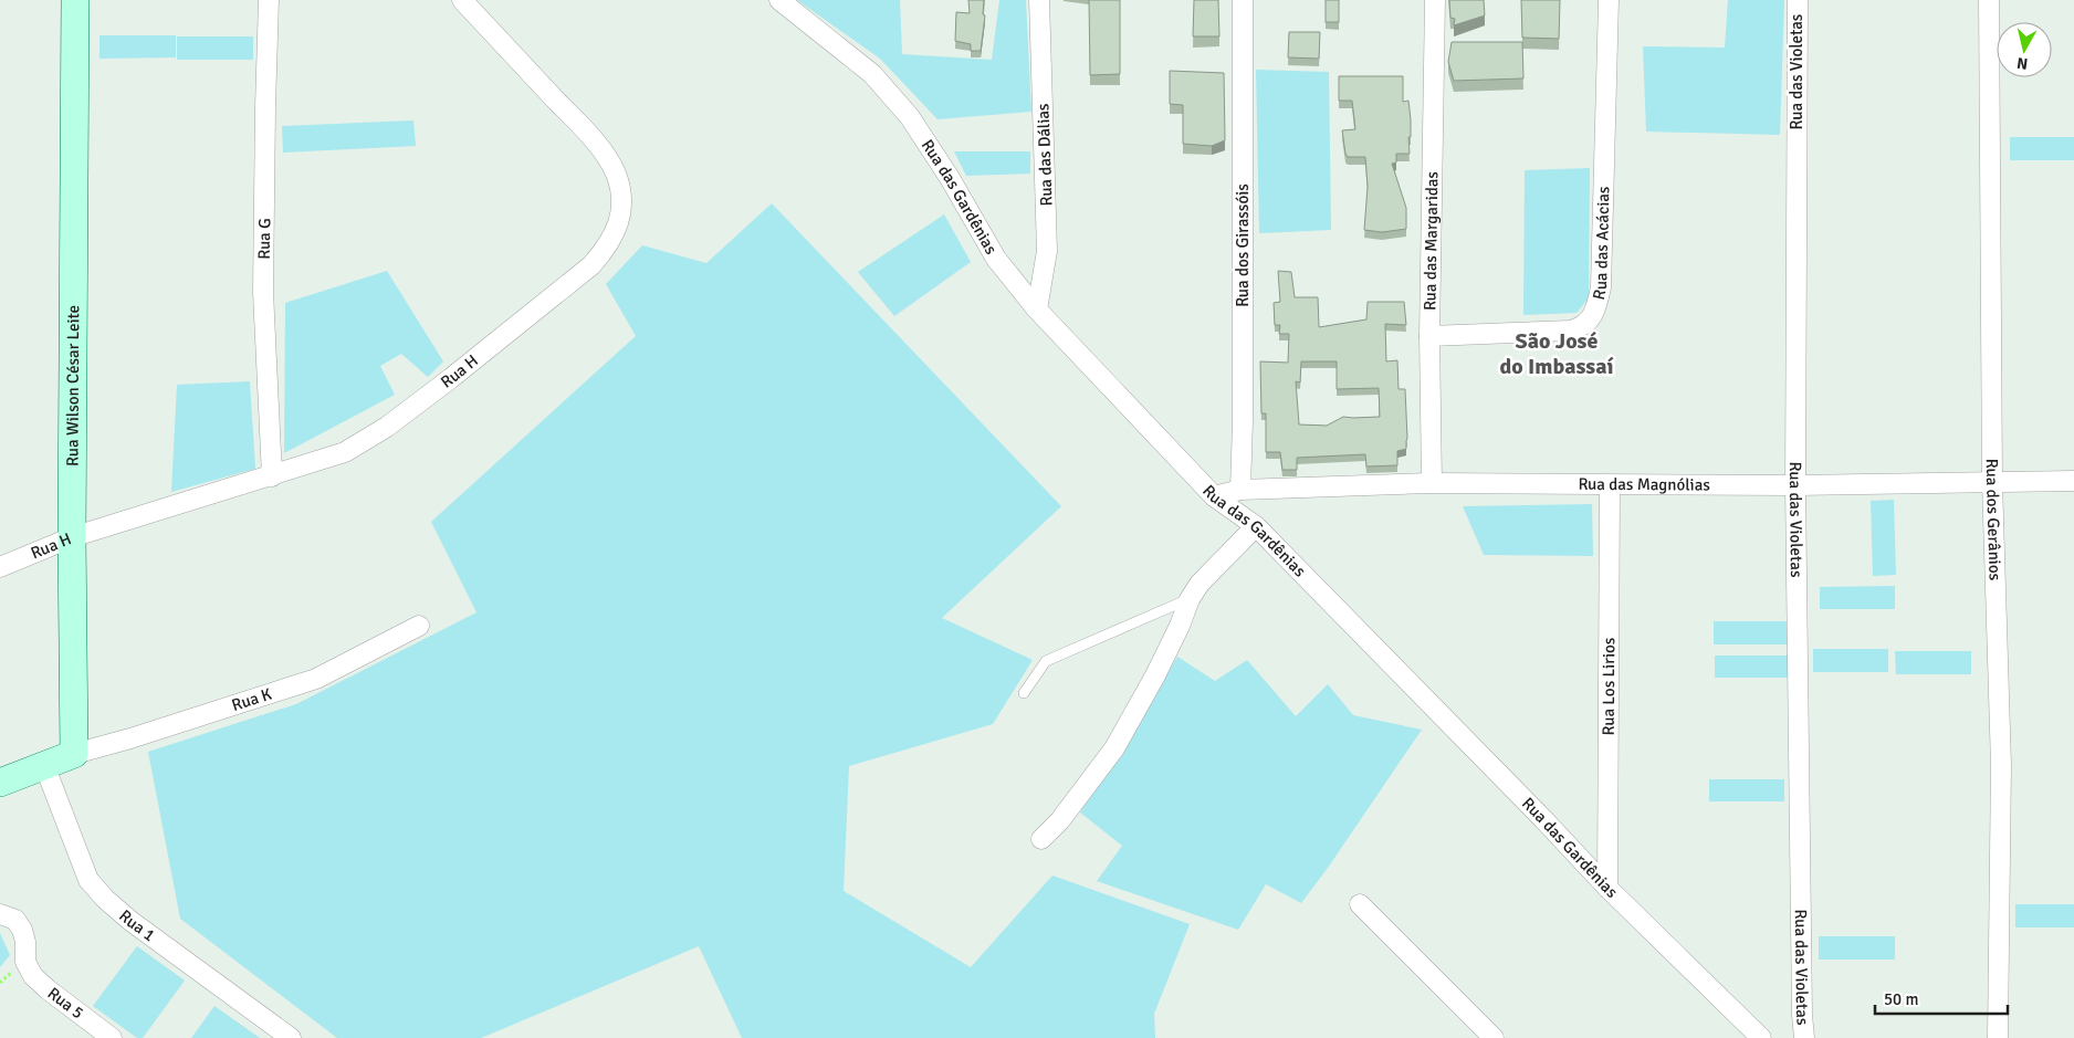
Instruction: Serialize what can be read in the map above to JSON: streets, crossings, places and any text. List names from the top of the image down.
{
  "streets": {
    "street": [
      "Rua das Violetas",
      "Rua das Dálias",
      "Rua das Gardênias",
      "Rua G",
      "Rua das Margaridas",
      "Rua das Acácias",
      "Rua dos Girassóis",
      "Rua H",
      "Rua Wilson César Leite",
      "Rua das Magnólias",
      "Rua dos Gerânios",
      "Rua Los Lirios",
      "Rua K",
      "Rua 1",
      "Rua 5"
    ]
  },
  "crossings": [
    ["Rua das Violetas", "Rua das Magnólias"],
    ["Rua das Dálias", "Rua das Gardênias"],
    ["Rua das Gardênias", "Rua das Magnólias"],
    ["Rua das Gardênias", "Rua Los Lirios"],
    ["Rua G", "Rua H"],
    ["Rua das Margaridas", "Rua das Acácias"],
    ["Rua das Margaridas", "Rua das Magnólias"],
    ["Rua dos Girassóis", "Rua das Magnólias"],
    ["Rua H", "Rua Wilson César Leite"],
    ["Rua Wilson César Leite", "Rua K"],
    ["Rua Wilson César Leite", "Rua 1"],
    ["Rua das Magnólias", "Rua dos Gerânios"],
    ["Rua das Magnólias", "Rua Los Lirios"],
    ["Rua K", "Rua 1"]
  ],
  "districts": ["São José do Imbassaí"],
  "scale_bar": "50 m",
  "north": "bottom"
}
